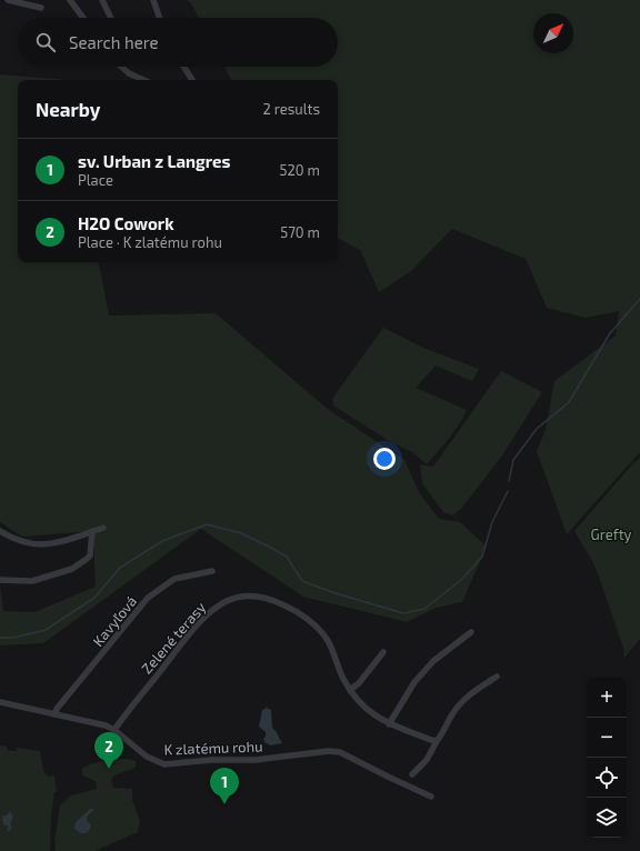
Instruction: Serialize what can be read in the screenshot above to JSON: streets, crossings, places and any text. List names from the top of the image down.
{
  "streets": {
    "street": ["Kavyľová", "Zelené terasy", "K zlatému rohu"]
  },
  "crossings": [
    ["Kavyľová", "K zlatému rohu"],
    ["Zelené terasy", "K zlatému rohu"]
  ],
  "parks": ["Grefty"],
  "north": "top right",
  "page": {
    "search": "Search here",
    "heading": ["Nearby", "2 results"],
    "list": [
      {
        "mark": "1",
        "name": "sv. Urban z Langres",
        "note": "Place",
        "value": "520 m"
      },
      {
        "mark": "2",
        "name": "H2O Cowork",
        "note": "Place · K zlatému rohu",
        "value": "570 m"
      }
    ],
    "map_buttons": ["+", "−"],
    "pins": ["2", "1"]
  }
}
